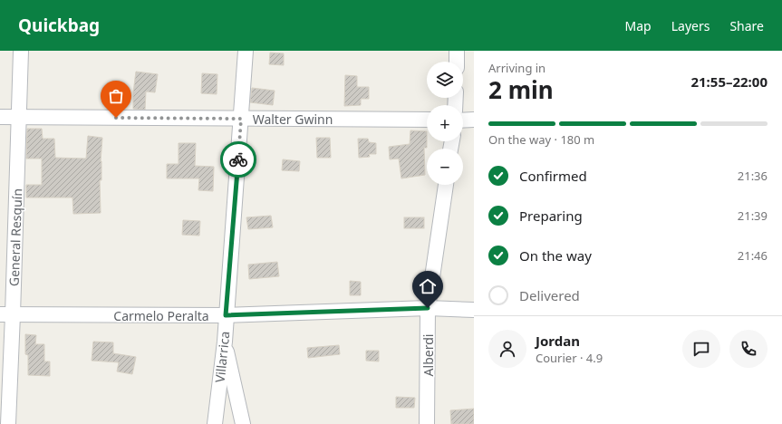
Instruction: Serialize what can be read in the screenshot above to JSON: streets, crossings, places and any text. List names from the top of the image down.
{
  "streets": {
    "street": [
      "Walter Gwinn",
      "General Resquín",
      "Carmelo Peralta",
      "Alberdi",
      "Villarrica"
    ]
  },
  "crossings": [
    ["Walter Gwinn", "General Resquín"],
    ["Walter Gwinn", "Villarrica"],
    ["General Resquín", "Carmelo Peralta"],
    ["Carmelo Peralta", "Alberdi"],
    ["Carmelo Peralta", "Villarrica"]
  ],
  "page": {
    "header": "Quickbag",
    "nav": ["Map", "Layers", "Share"],
    "heading": ["2 min", "Arriving in", "21:55–22:00"],
    "panel": ["Jordan", "Courier · 4.9"],
    "map_buttons": ["+", "−"],
    "bar": "On the way · 180 m",
    "list": [
      ["Confirmed", "21:36"],
      ["Preparing", "21:39"],
      ["On the way", "21:46"],
      "Delivered"
    ]
  }
}
